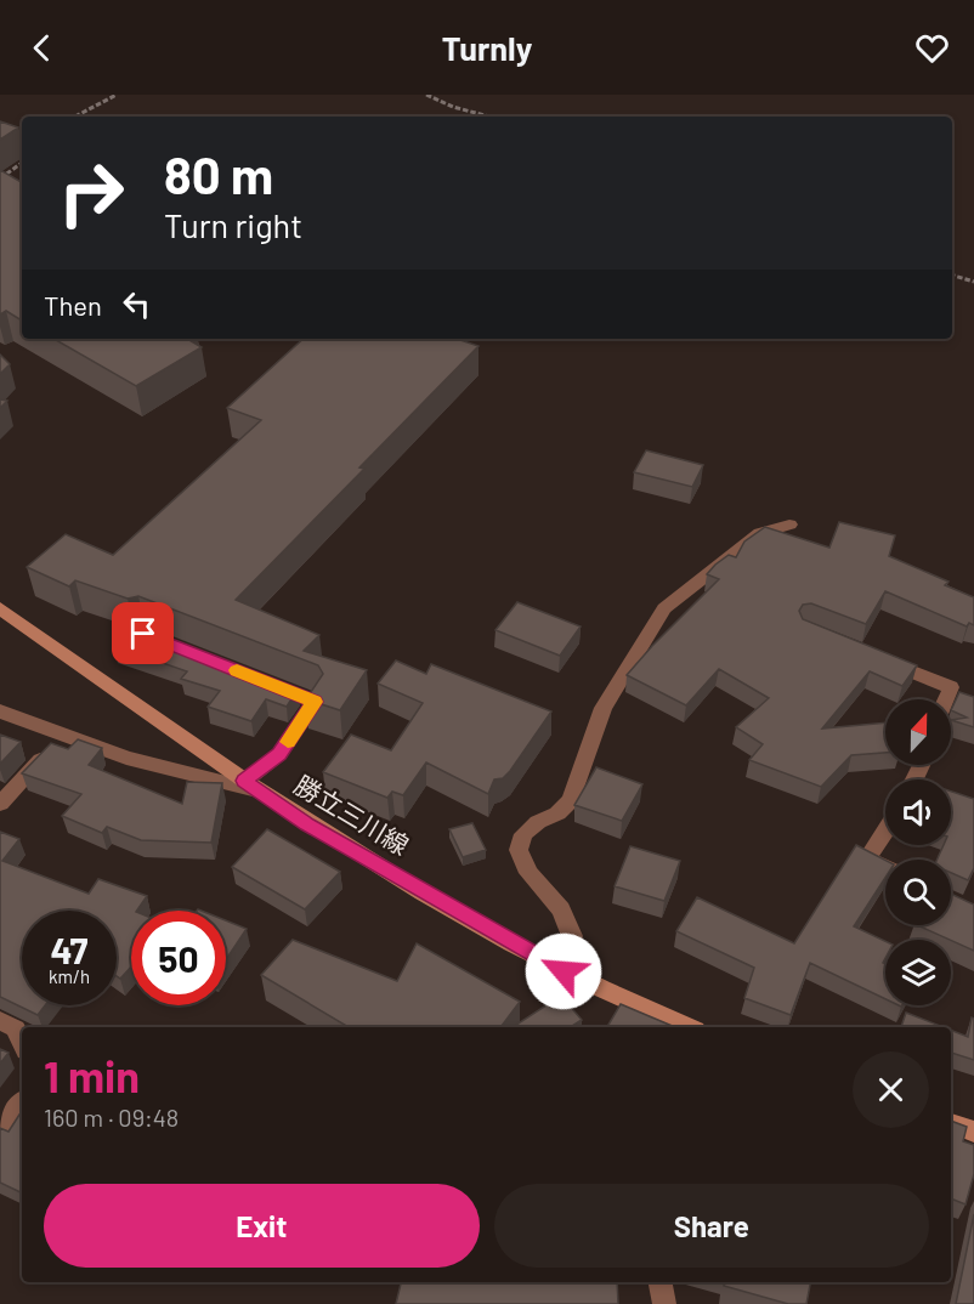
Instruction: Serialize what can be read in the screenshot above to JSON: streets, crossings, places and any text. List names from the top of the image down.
{
  "streets": {
    "main road": ["勝立三川線"]
  },
  "north": "top",
  "page": {
    "header": "Turnly",
    "turn": ["80 m", "Turn right"],
    "then": "Then",
    "speed": "47 km/h",
    "limit": "50",
    "heading": ["1 min", "160 m · 09:48"],
    "buttons": ["Exit", "Share"]
  }
}
